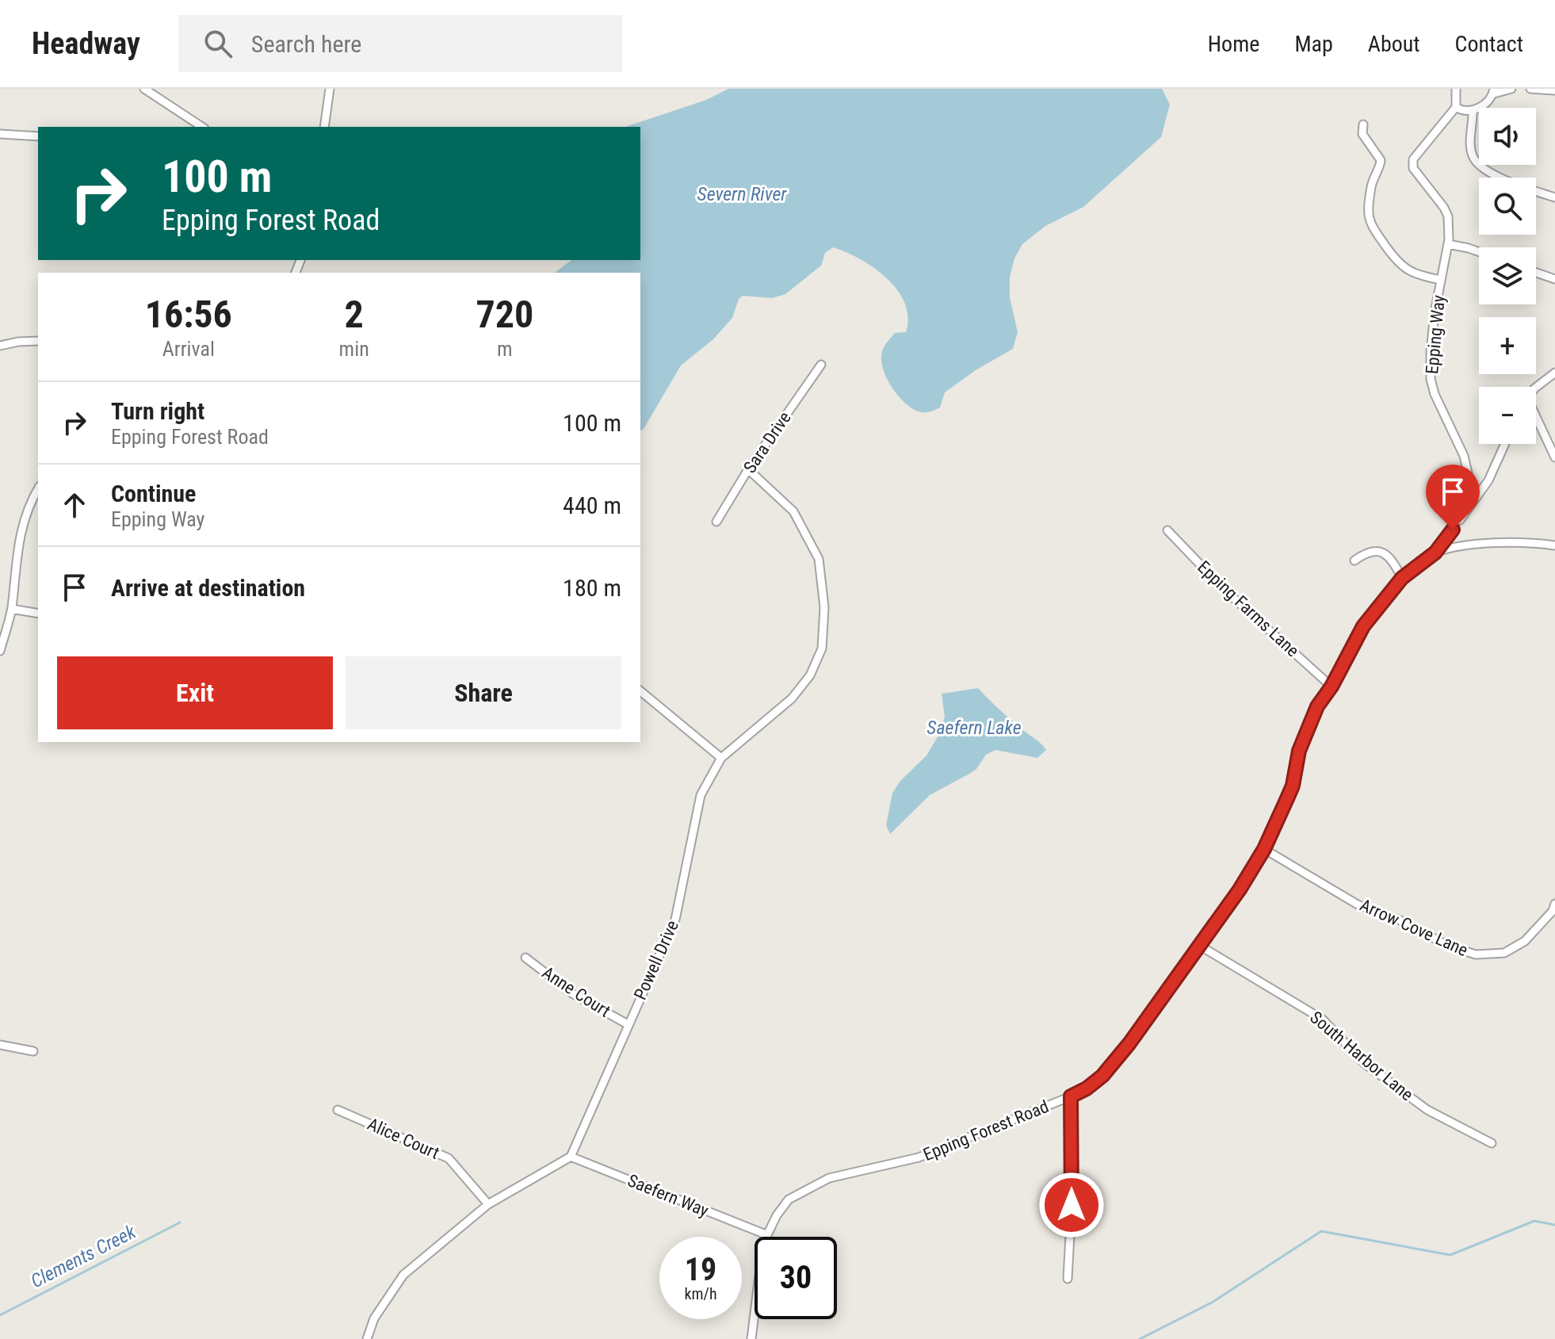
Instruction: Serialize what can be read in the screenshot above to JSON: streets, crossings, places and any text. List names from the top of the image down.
{
  "streets": {
    "street": [
      "Epping Way",
      "Sara Drive",
      "Epping Farms Lane",
      "Arrow Cove Lane",
      "Powell Drive",
      "Anne Court",
      "South Harbor Lane",
      "Epping Forest Road",
      "Alice Court",
      "Saefern Way"
    ]
  },
  "crossings": [
    ["Epping Way", "Epping Farms Lane"],
    ["Epping Way", "Epping Forest Road"],
    ["Sara Drive", "Powell Drive"],
    ["Epping Farms Lane", "Epping Forest Road"],
    ["Arrow Cove Lane", "Epping Forest Road"],
    ["Powell Drive", "Anne Court"],
    ["Powell Drive", "Saefern Way"],
    ["South Harbor Lane", "Epping Forest Road"],
    ["Epping Forest Road", "Saefern Way"]
  ],
  "water": ["Severn River", "Saefern Lake", "Clements Creek"],
  "page": {
    "header": "Headway",
    "search": "Search here",
    "nav": [
      "Home",
      "Map",
      "About",
      "Contact"
    ],
    "map_buttons": ["+", "−"],
    "turn": ["100 m", "Epping Forest Road"],
    "eta": [
      "16:56",
      "Arrival",
      "2",
      "min",
      "720",
      "m"
    ],
    "list": [
      {
        "name": "Turn right",
        "note": "Epping Forest Road",
        "value": "100 m"
      },
      {
        "name": "Continue",
        "note": "Epping Way",
        "value": "440 m"
      },
      {
        "name": "Arrive at destination",
        "value": "180 m"
      }
    ],
    "buttons": ["Exit", "Share"],
    "speed": "19 km/h",
    "limit": "30"
  }
}
